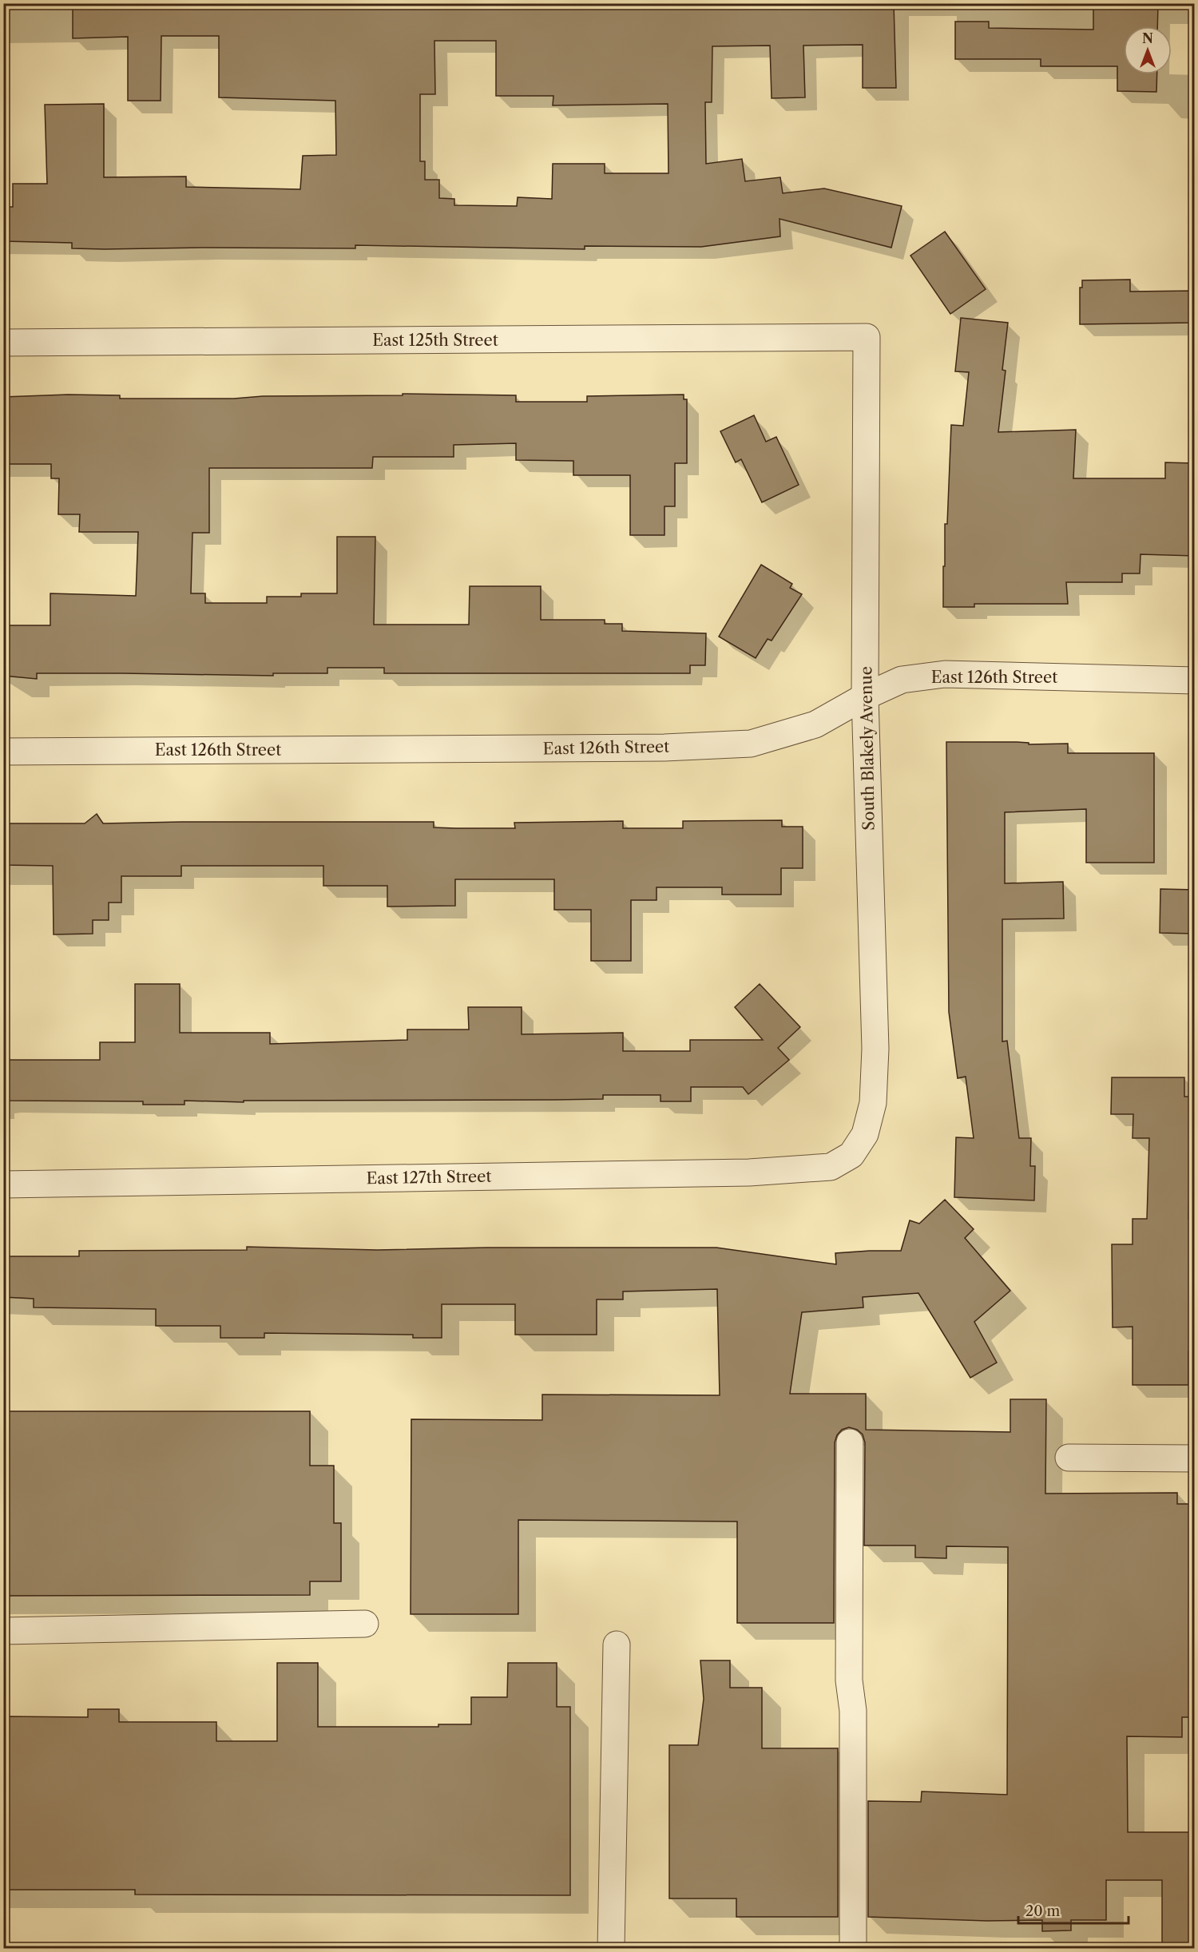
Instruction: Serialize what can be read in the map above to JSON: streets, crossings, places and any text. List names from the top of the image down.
{
  "streets": {
    "street": [
      "East 125th Street",
      "East 126th Street",
      "South Blakely Avenue",
      "East 127th Street"
    ]
  },
  "crossings": [
    ["East 125th Street", "South Blakely Avenue"],
    ["East 126th Street", "South Blakely Avenue"],
    ["South Blakely Avenue", "East 127th Street"]
  ],
  "scale_bar": "20 m",
  "north": "top"
}
